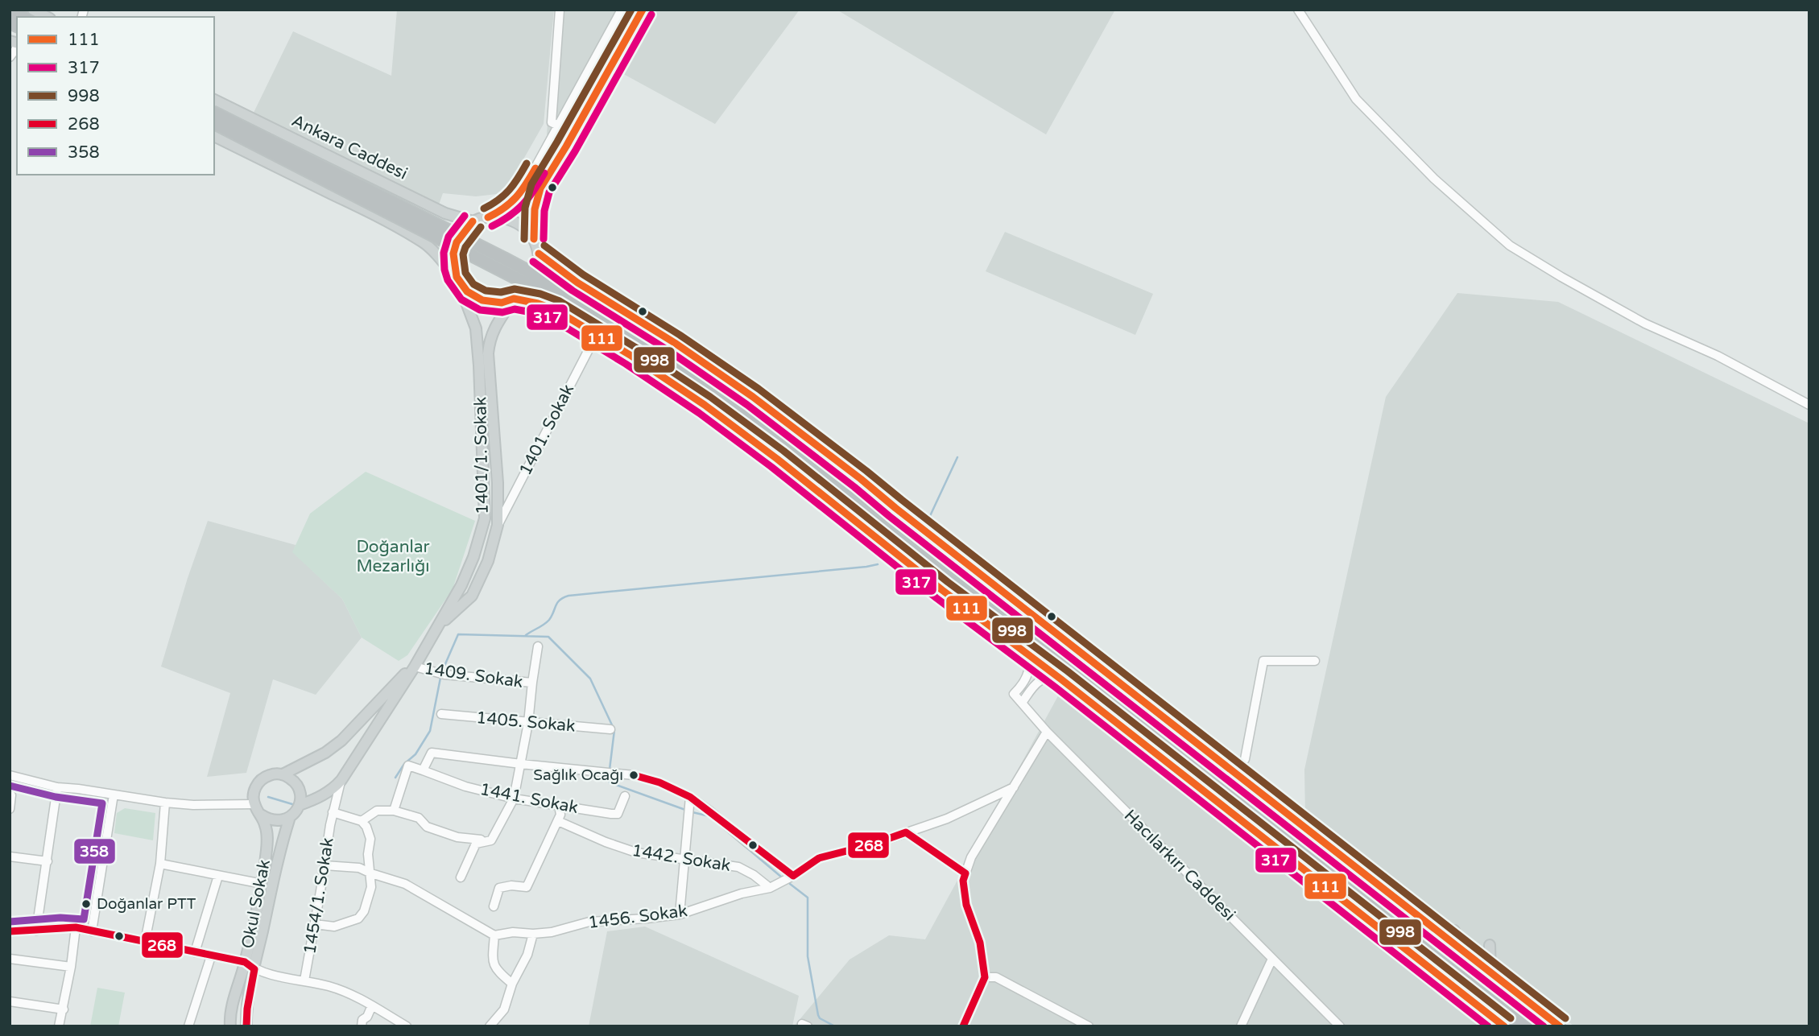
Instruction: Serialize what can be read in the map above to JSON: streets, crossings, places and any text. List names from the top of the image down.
{
  "streets": {
    "highway": ["Ankara Caddesi"],
    "main road": ["1401/1. Sokak", "Okul Sokak"],
    "street": [
      "1401. Sokak",
      "1409. Sokak",
      "1405. Sokak",
      "1441. Sokak",
      "1442. Sokak",
      "Hacılarkırı Caddesi",
      "1454/1. Sokak",
      "1456. Sokak"
    ]
  },
  "crossings": [
    ["Ankara Caddesi", "1401/1. Sokak"],
    ["1401. Sokak", "1401/1. Sokak"],
    ["1401/1. Sokak", "1409. Sokak"],
    ["1401/1. Sokak", "1454/1. Sokak"],
    ["1409. Sokak", "1405. Sokak"],
    ["1409. Sokak", "1441. Sokak"],
    ["1442. Sokak", "1456. Sokak"]
  ],
  "parks": ["Doğanlar Mezarlığı"],
  "places": ["Sağlık Ocağı", "Doğanlar PTT"],
  "lines": [
    "transit line 111",
    "transit line 998",
    "transit line 317",
    "transit line 268",
    "transit line 358"
  ],
  "legend": [
    "111",
    "317",
    "998",
    "268",
    "358"
  ]
}
